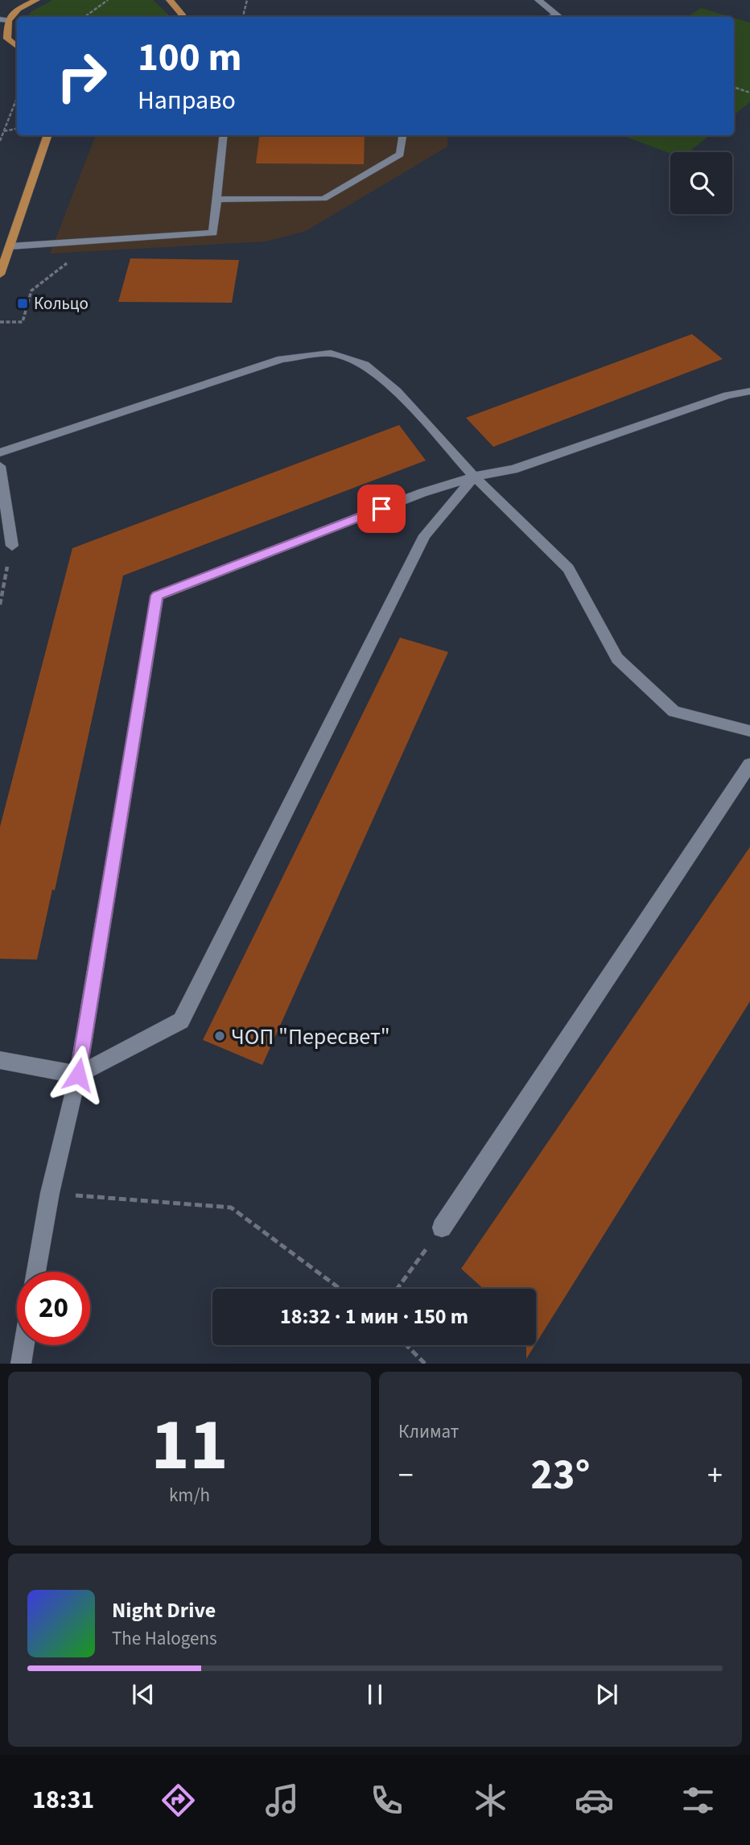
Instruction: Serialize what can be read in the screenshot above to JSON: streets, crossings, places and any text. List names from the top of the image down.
{
  "places": {
    "transit": ["Кольцо"],
    "other": ["ЧОП \"Пересвет\""]
  },
  "page": {
    "turn": ["100 m", "Направо"],
    "limit": "20",
    "trip": "18:32 · 1 мин · 150 m",
    "tile": [
      ["11", "km/h"],
      "Климат"
    ],
    "heat": ["−", "23°", "+"],
    "song": ["Night Drive", "The Halogens"],
    "tabs": "18:31"
  }
}
